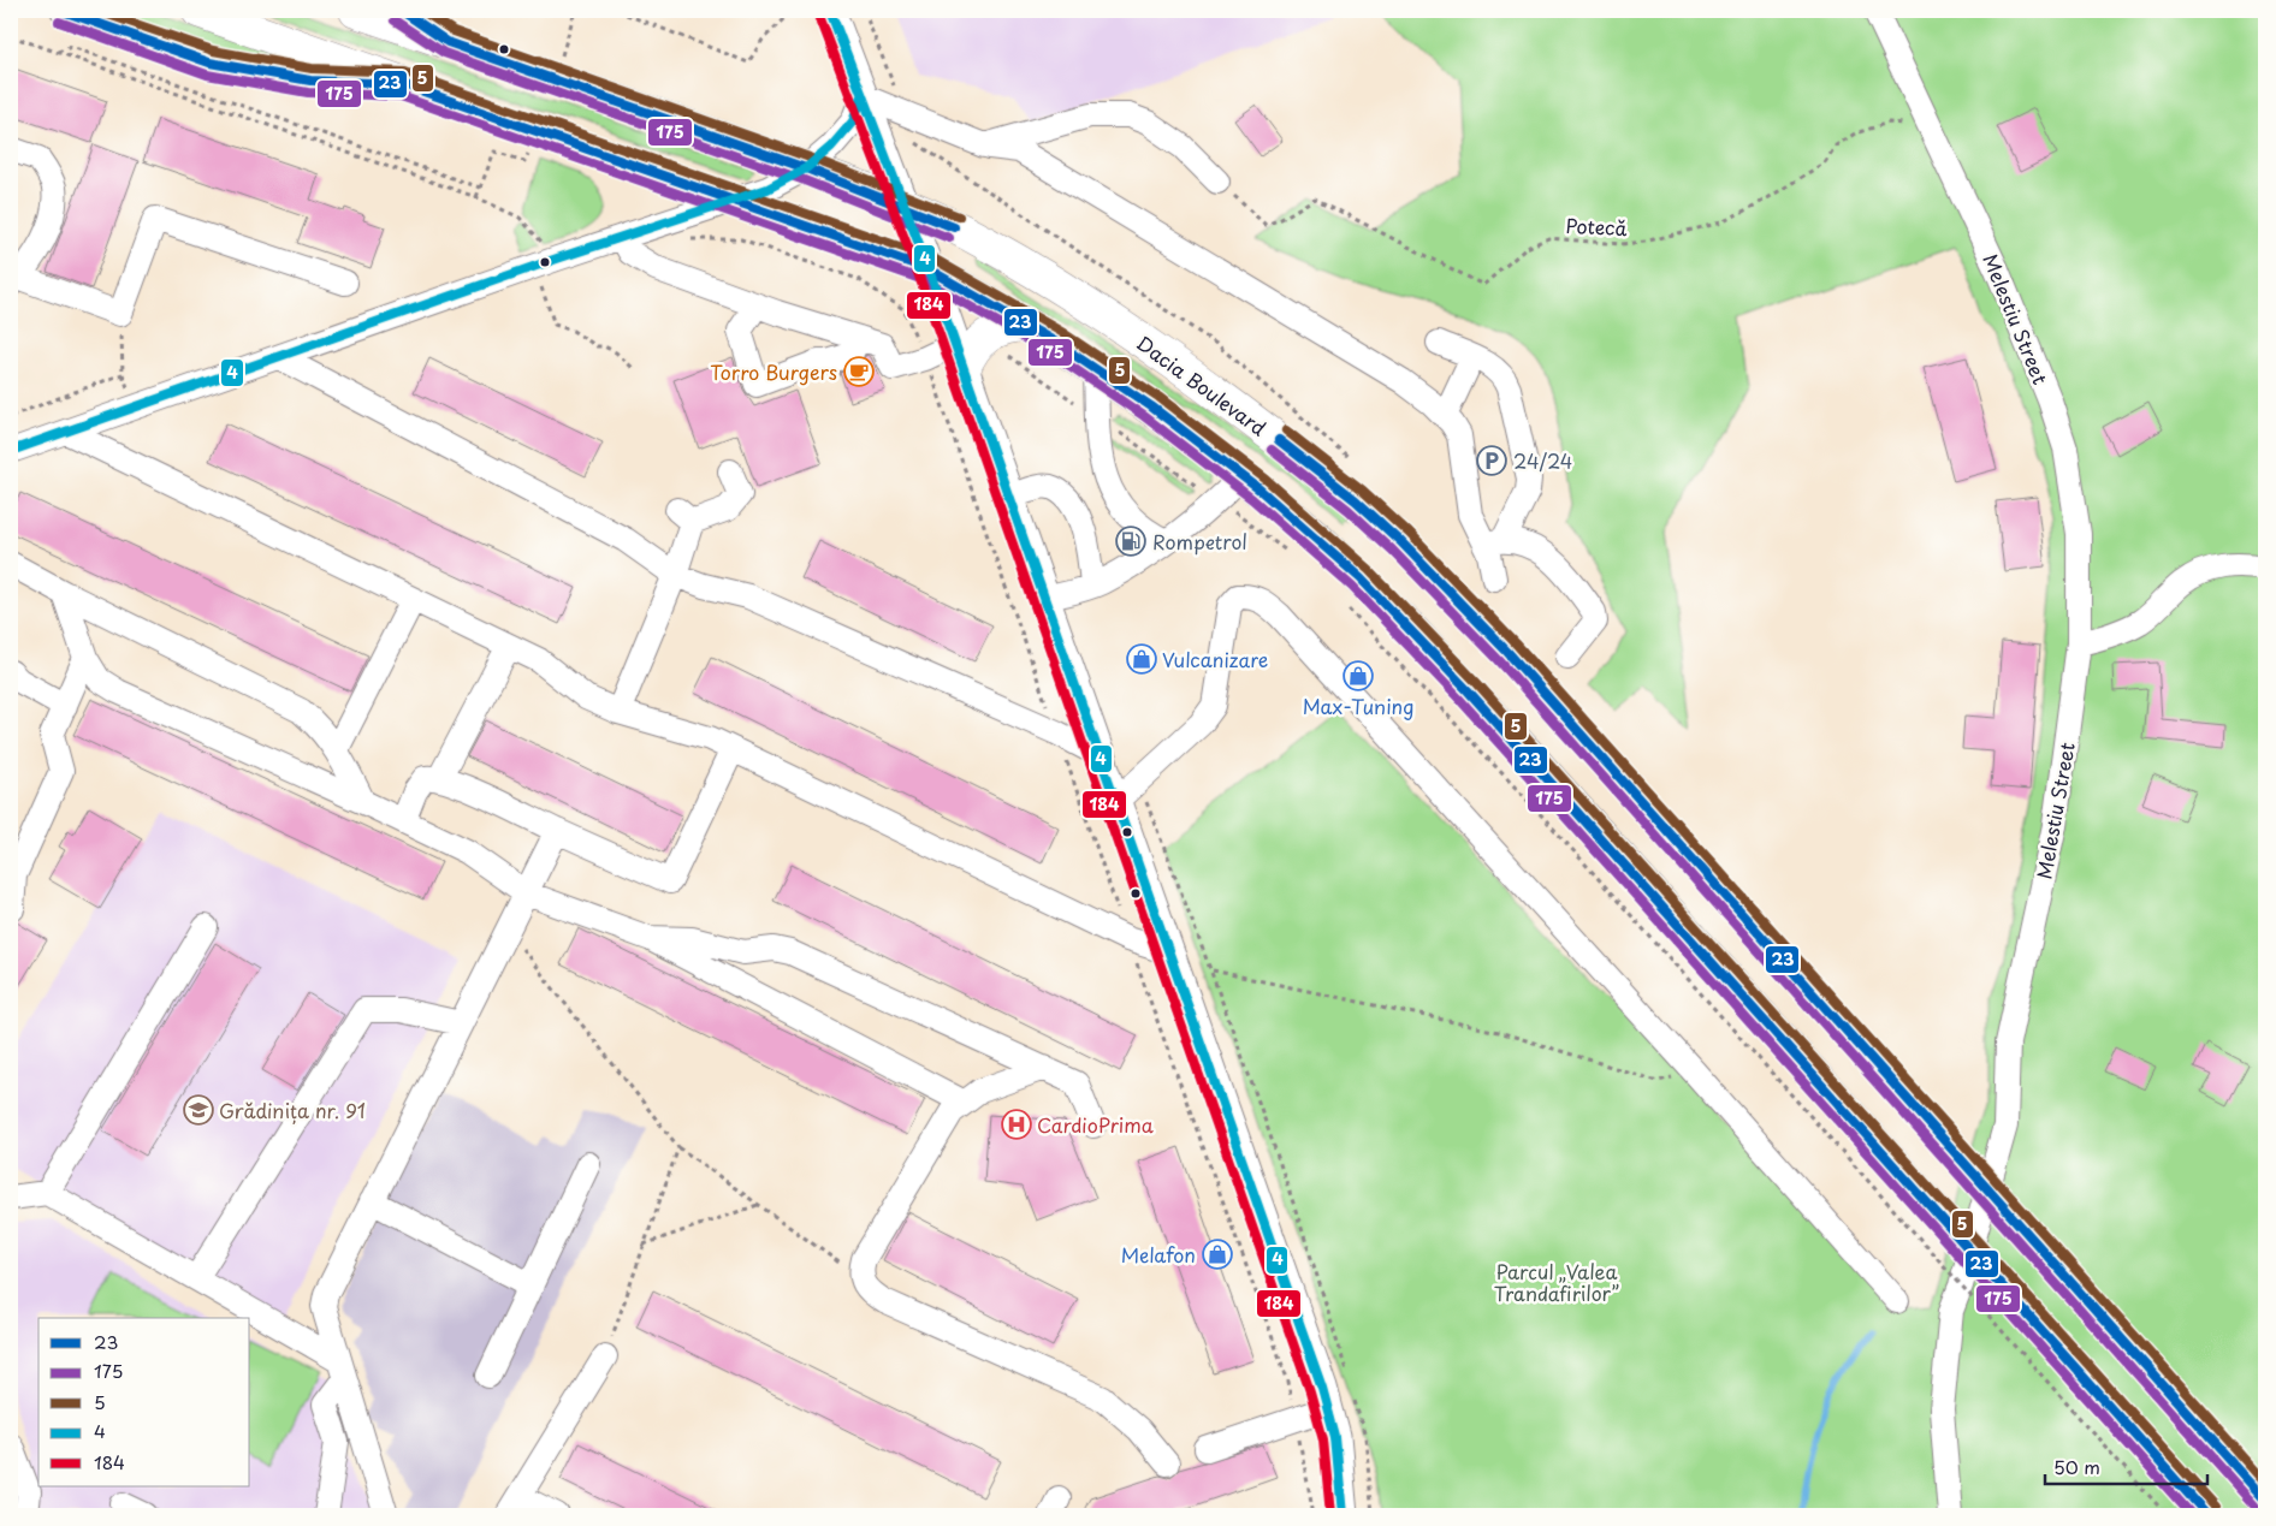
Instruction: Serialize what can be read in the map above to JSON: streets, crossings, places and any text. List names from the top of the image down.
{
  "streets": {
    "highway": ["Dacia Boulevard"],
    "street": ["Melestiu Street"],
    "path": ["Potecă"]
  },
  "crossings": [
    ["Potecă", "Melestiu Street"]
  ],
  "parks": ["Parcul „Valea Trandafirilor”"],
  "places": {
    "cafe": ["Torro Burgers"],
    "parking": ["24/24"],
    "fuel station": ["Rompetrol"],
    "shop": ["Vulcanizare", "Max-Tuning", "Melafon"],
    "school or university": ["Grădinița nr. 91"],
    "hospital": ["CardioPrima"]
  },
  "lines": [
    "transit line 23",
    "transit line 5",
    "transit line 4",
    "transit line 184",
    "transit line 175"
  ],
  "legend": [
    "23",
    "175",
    "5",
    "4",
    "184"
  ],
  "scale_bar": "50 m"
}
